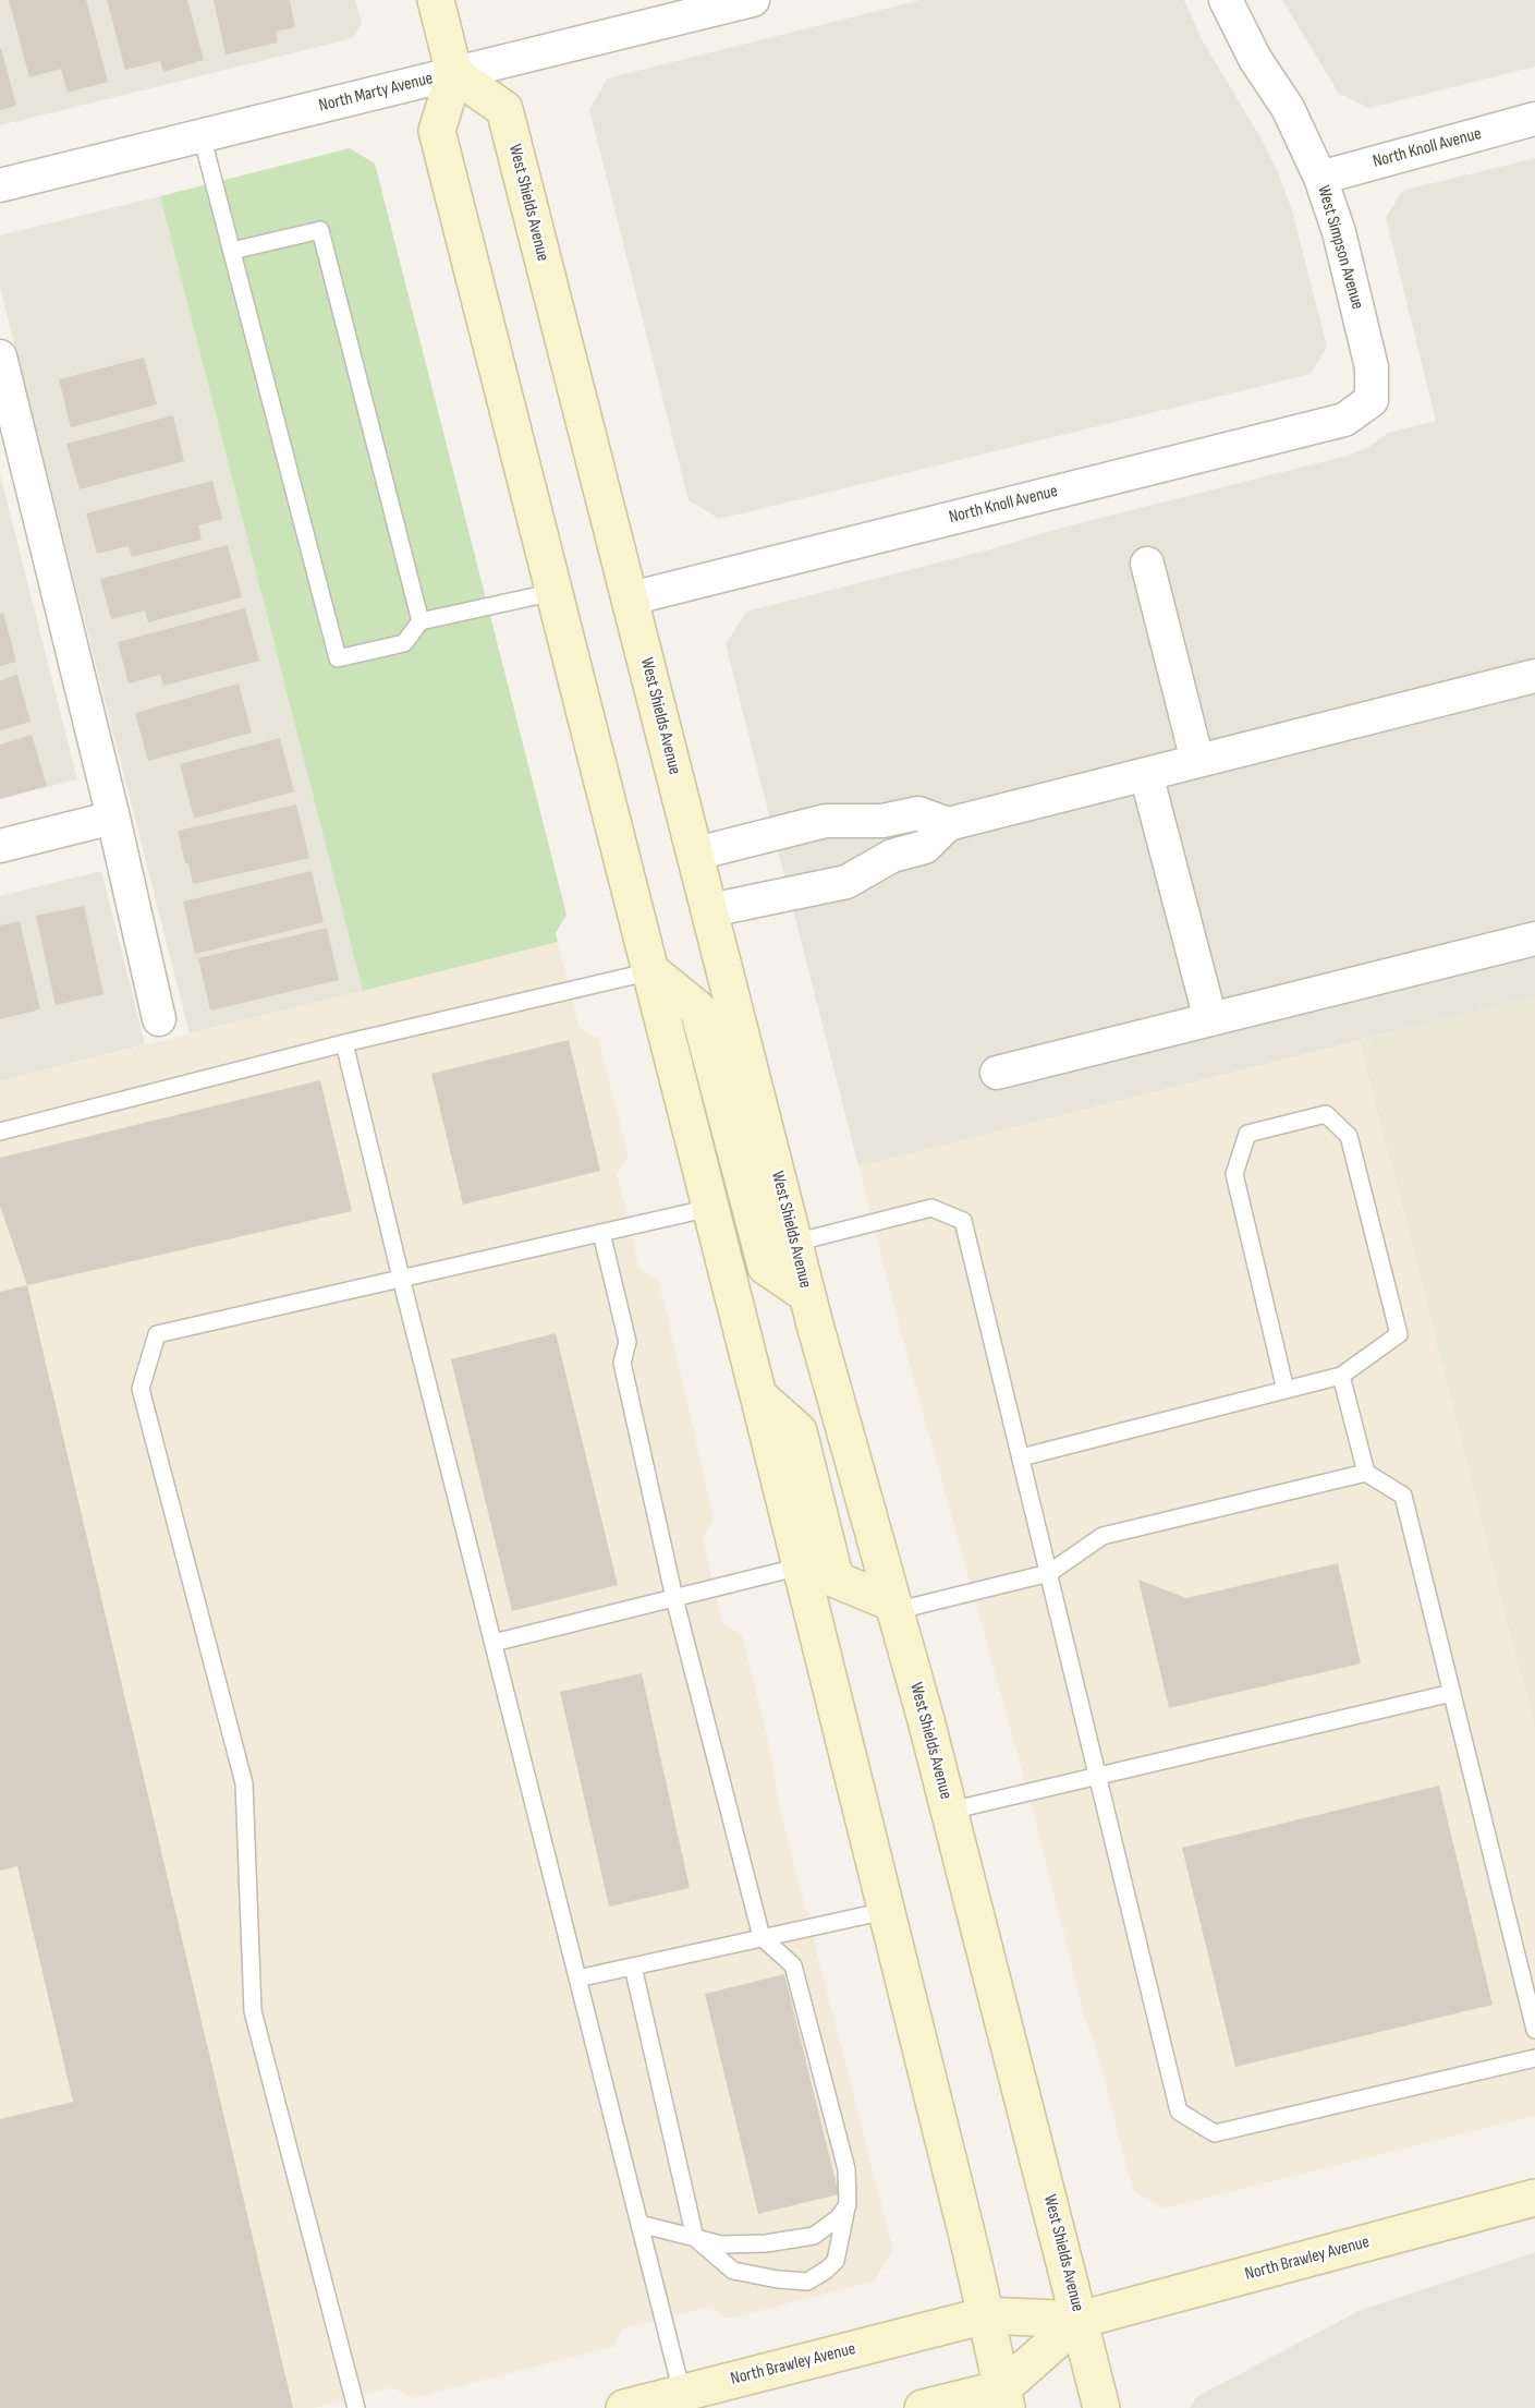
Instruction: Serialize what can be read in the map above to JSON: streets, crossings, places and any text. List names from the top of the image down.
{
  "streets": {
    "street": [
      "North Marty Avenue",
      "North Knoll Avenue",
      "West Shields Avenue",
      "West Simpson Avenue",
      "North Brawley Avenue"
    ]
  },
  "crossings": [
    ["North Marty Avenue", "West Shields Avenue"],
    ["North Knoll Avenue", "West Shields Avenue"],
    ["North Knoll Avenue", "West Simpson Avenue"],
    ["West Shields Avenue", "North Brawley Avenue"]
  ]
}
